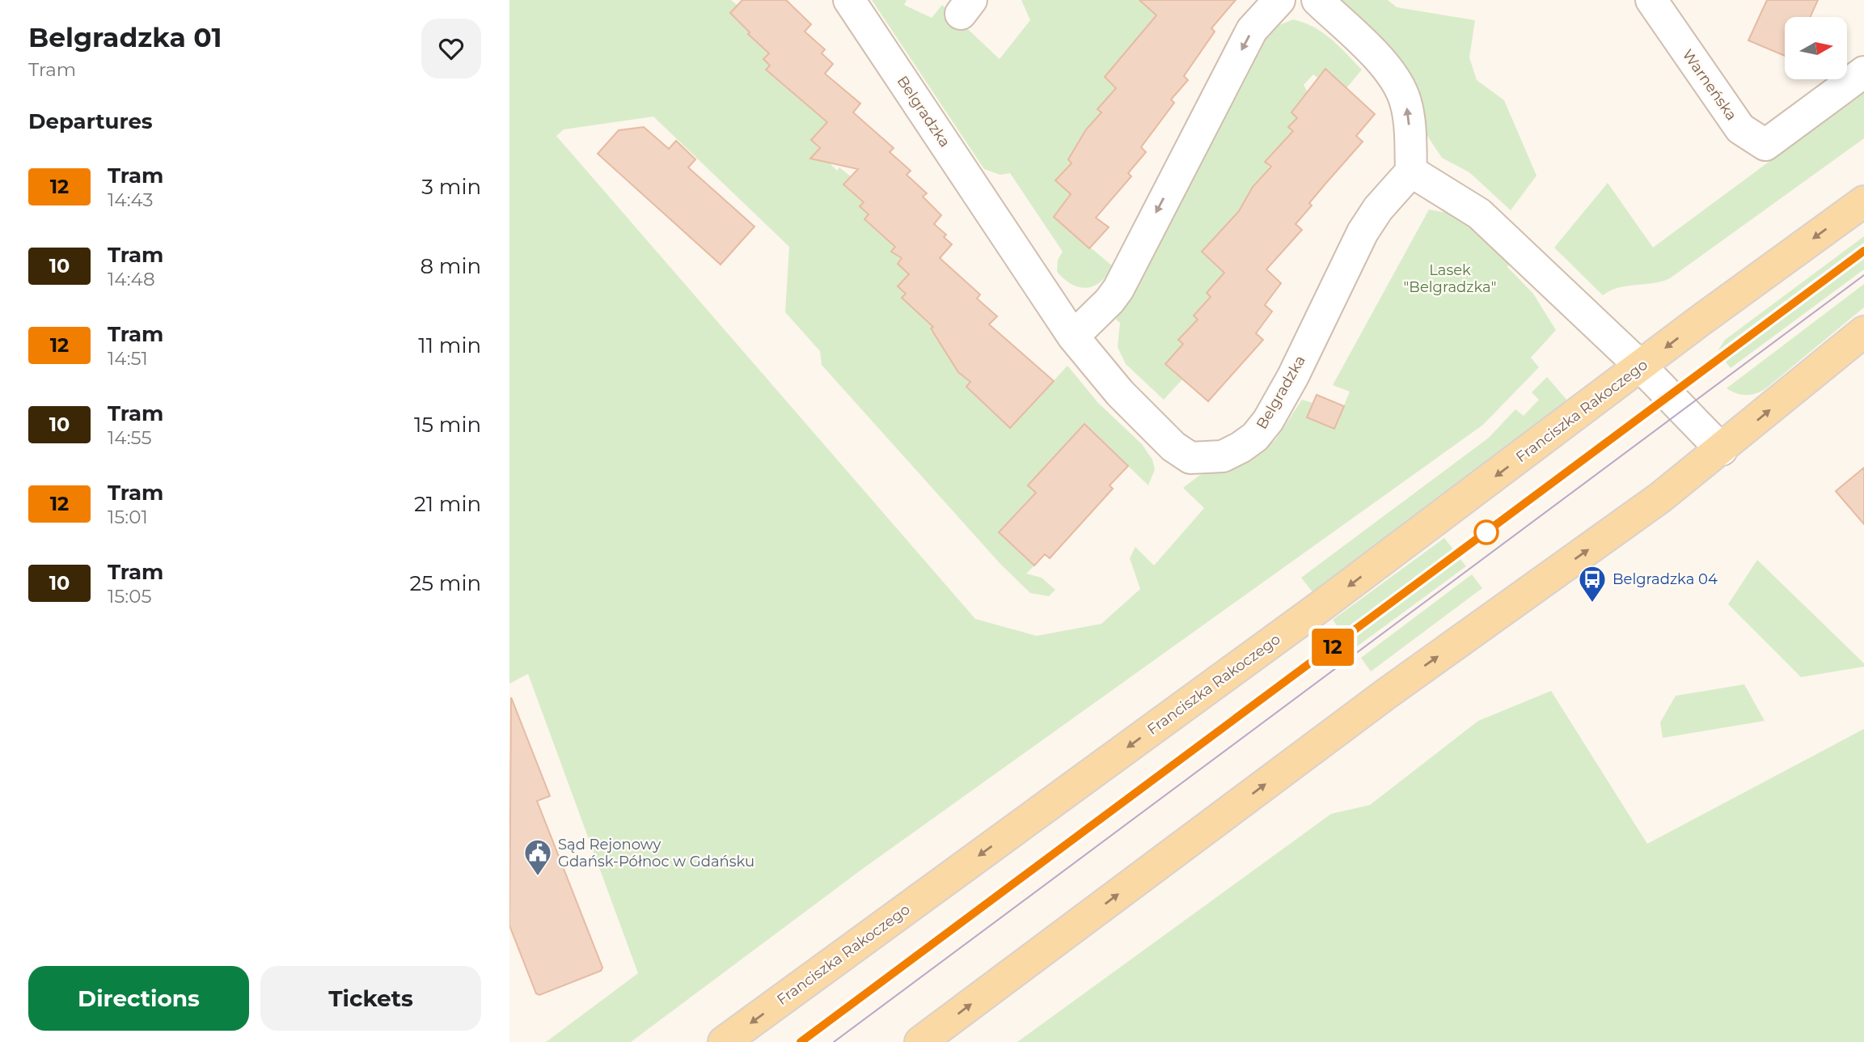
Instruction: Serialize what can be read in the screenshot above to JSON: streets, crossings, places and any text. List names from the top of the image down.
{
  "streets": {
    "main road": ["Franciszka Rakoczego"],
    "street": ["Warneńska", "Belgradzka"]
  },
  "parks": ["Lasek \"Belgradzka\""],
  "places": {
    "bus stop": ["Belgradzka 04"],
    "public building": ["Sąd Rejonowy Gdańsk-Północ w Gdańsku"]
  },
  "lines": ["tram line 12"],
  "north": "right",
  "page": {
    "heading": [
      ["Belgradzka 01", "Tram"],
      "Departures"
    ],
    "on_map": "12",
    "list": [
      {
        "mark": "12",
        "name": "Tram",
        "note": "14:43",
        "value": "3 min"
      },
      {
        "mark": "10",
        "name": "Tram",
        "note": "14:48",
        "value": "8 min"
      },
      {
        "mark": "12",
        "name": "Tram",
        "note": "14:51",
        "value": "11 min"
      },
      {
        "mark": "10",
        "name": "Tram",
        "note": "14:55",
        "value": "15 min"
      },
      {
        "mark": "12",
        "name": "Tram",
        "note": "15:01",
        "value": "21 min"
      },
      {
        "mark": "10",
        "name": "Tram",
        "note": "15:05",
        "value": "25 min"
      }
    ],
    "buttons": ["Directions", "Tickets"]
  }
}
